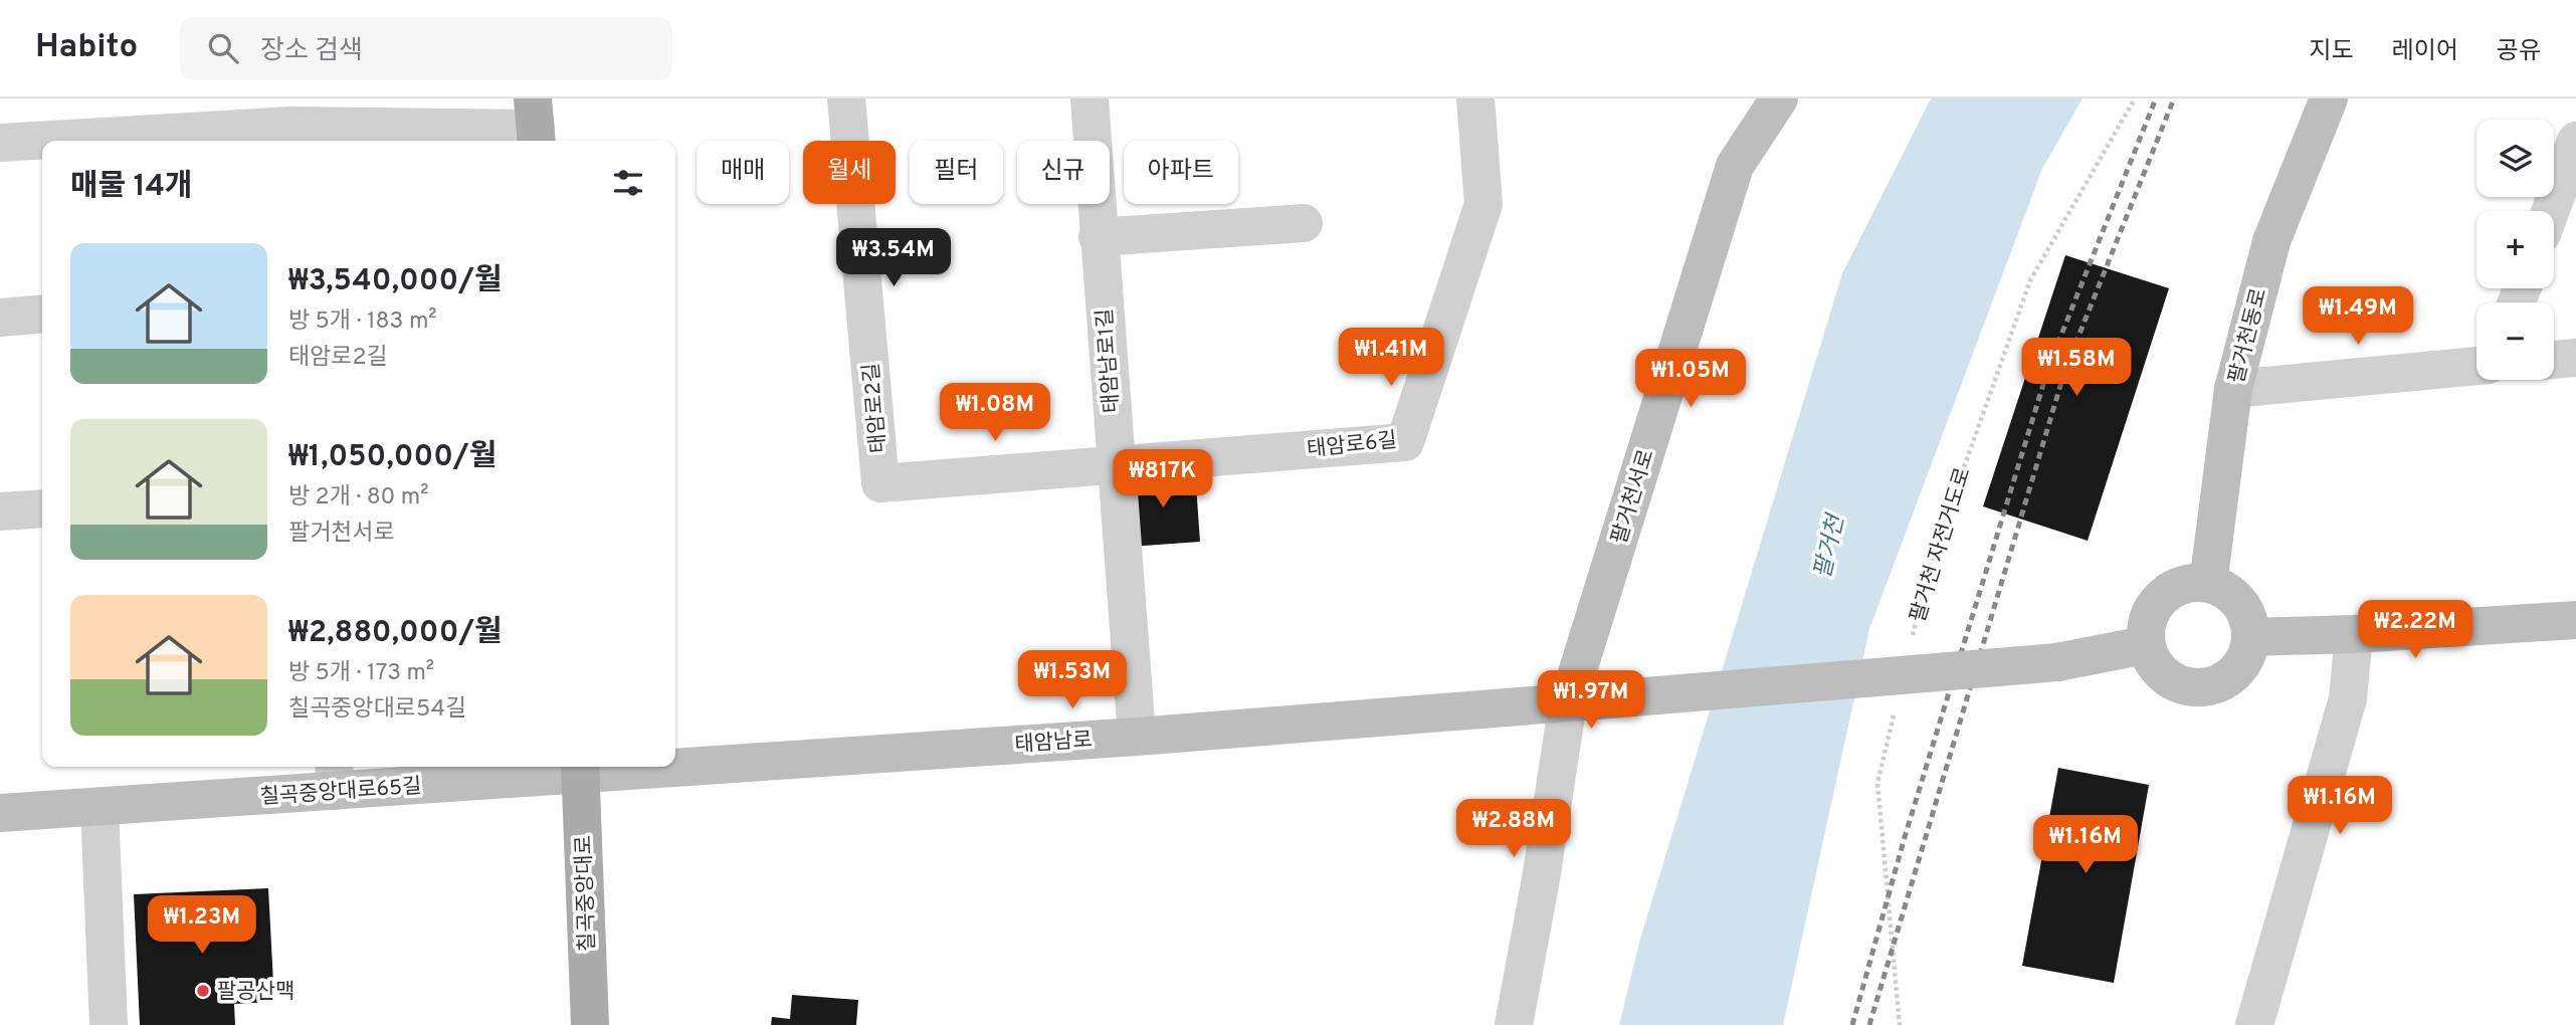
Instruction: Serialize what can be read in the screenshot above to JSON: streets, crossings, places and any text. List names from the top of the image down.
{
  "streets": {
    "main road": [
      "팔거천동로",
      "팔거천서로",
      "태암남로",
      "칠곡중앙대로65길",
      "칠곡중앙대로"
    ],
    "street": ["태암남로1길", "태암로2길", "태암로6길"],
    "path": ["팔거천 자전거도로"]
  },
  "crossings": [
    ["팔거천동로", "태암남로"],
    ["태암남로1길", "태암로2길"],
    ["태암남로1길", "태암로6길"],
    ["태암남로1길", "태암남로"],
    ["태암로2길", "태암로6길"],
    ["팔거천서로", "태암남로"],
    ["태암남로", "칠곡중앙대로65길"],
    ["태암남로", "칠곡중앙대로"],
    ["칠곡중앙대로65길", "칠곡중앙대로"]
  ],
  "water": ["팔거천"],
  "places": ["팔공산맥"],
  "page": {
    "header": "Habito",
    "search": "장소 검색",
    "nav": ["지도", "레이어", "공유"],
    "map_buttons": ["+", "−"],
    "chip": [
      "매매",
      "월세",
      "필터",
      "신규",
      "아파트"
    ],
    "heading": "매물 14개",
    "list": [
      {
        "name": "₩3,540,000/월",
        "note": "방 5개 · 183 m² · 태암로2길"
      },
      {
        "name": "₩1,050,000/월",
        "note": "방 2개 · 80 m² · 팔거천서로"
      },
      {
        "name": "₩2,880,000/월",
        "note": "방 5개 · 173 m² · 칠곡중앙대로54길"
      }
    ],
    "price": [
      "₩3.54M",
      "₩1.49M",
      "₩1.41M",
      "₩1.58M",
      "₩1.05M",
      "₩1.08M",
      "₩817K",
      "₩2.22M",
      "₩1.53M",
      "₩1.97M",
      "₩1.16M",
      "₩2.88M",
      "₩1.16M",
      "₩1.23M"
    ]
  }
}
